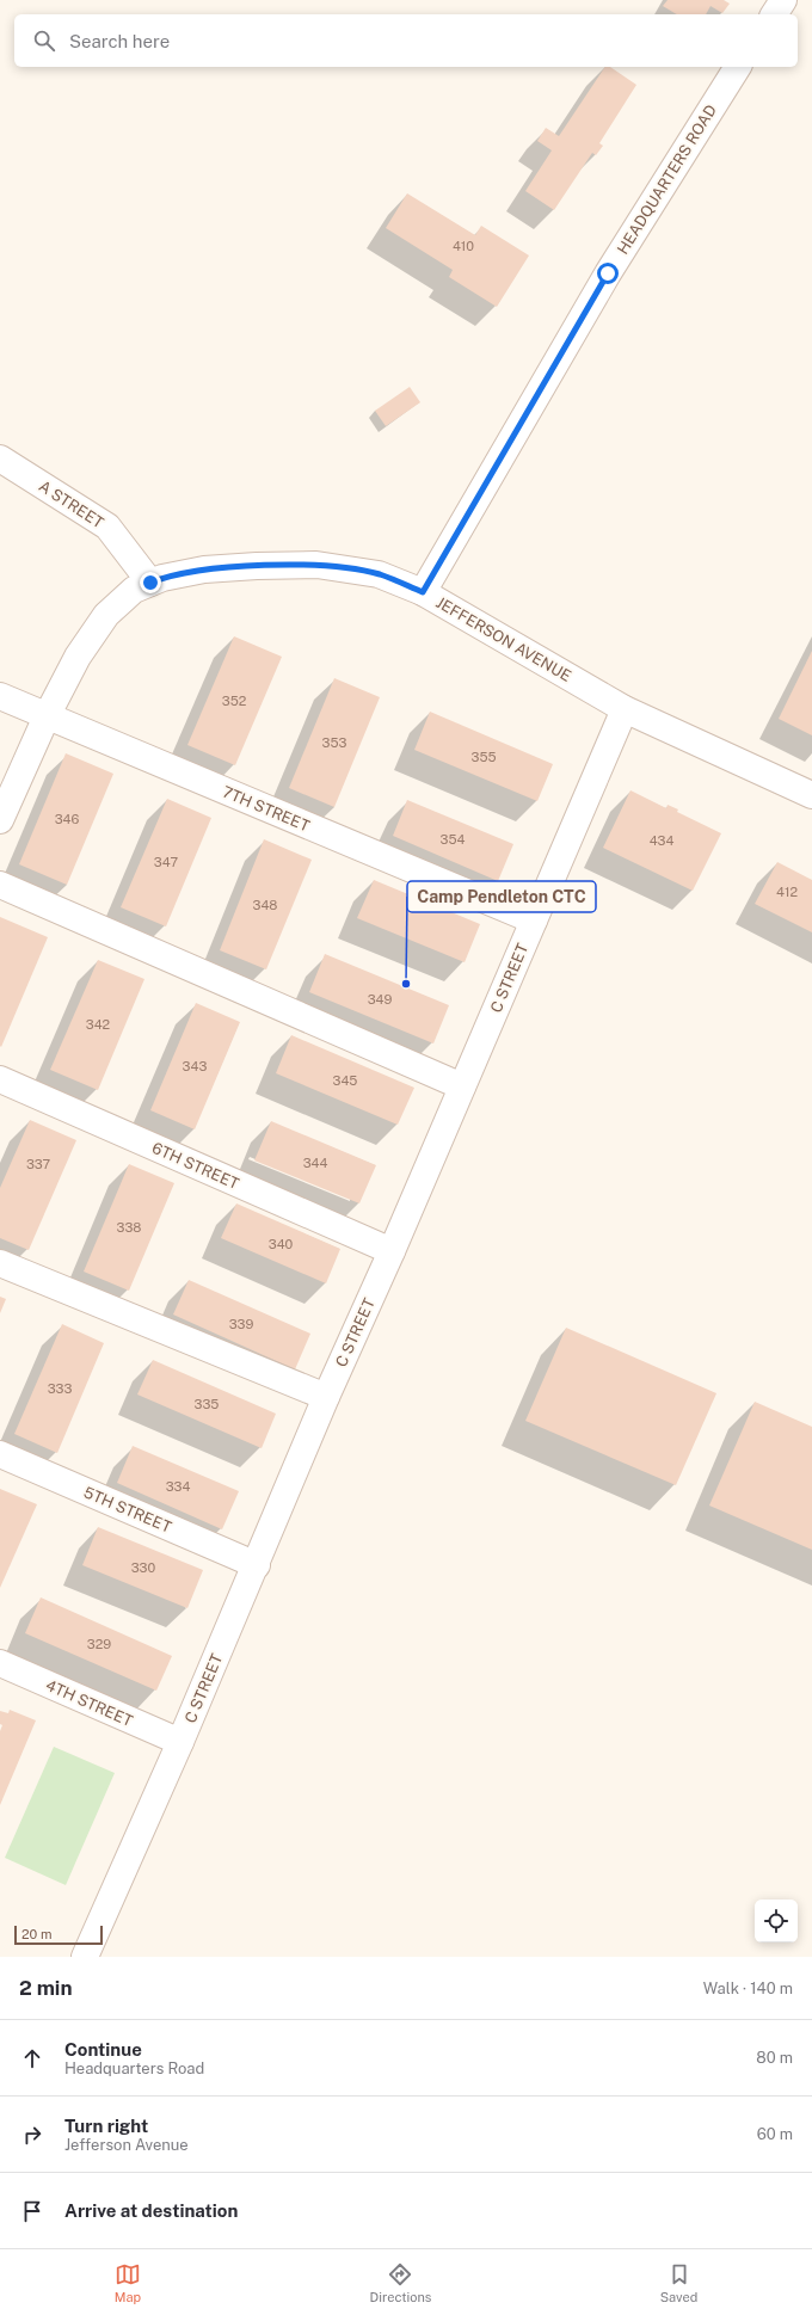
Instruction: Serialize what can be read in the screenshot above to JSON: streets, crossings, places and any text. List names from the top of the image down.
{
  "streets": {
    "street": [
      "HEADQUARTERS ROAD",
      "A STREET",
      "JEFFERSON AVENUE",
      "7TH STREET",
      "C STREET",
      "6TH STREET",
      "5TH STREET",
      "4TH STREET"
    ]
  },
  "crossings": [
    ["HEADQUARTERS ROAD", "JEFFERSON AVENUE"],
    ["A STREET", "JEFFERSON AVENUE"],
    ["JEFFERSON AVENUE", "7TH STREET"],
    ["JEFFERSON AVENUE", "C STREET"],
    ["7TH STREET", "C STREET"],
    ["C STREET", "6TH STREET"],
    ["C STREET", "5TH STREET"],
    ["C STREET", "4TH STREET"]
  ],
  "places": ["Camp Pendleton CTC"],
  "house_numbers": [
    "410",
    "352",
    "353",
    "355",
    "346",
    "354",
    "434",
    "347",
    "412",
    "348",
    "349",
    "342",
    "343",
    "345",
    "344",
    "337",
    "338",
    "340",
    "339",
    "333",
    "335",
    "334",
    "330",
    "329"
  ],
  "scale_bar": "20 m",
  "page": {
    "search": "Search here",
    "scale": "20 m",
    "heading": ["2 min", "Walk · 140 m"],
    "list": [
      ["Continue", "Headquarters Road", "80 m"],
      ["Turn right", "Jefferson Avenue", "60 m"],
      "Arrive at destination"
    ],
    "nav": ["Map", "Directions", "Saved"]
  }
}
